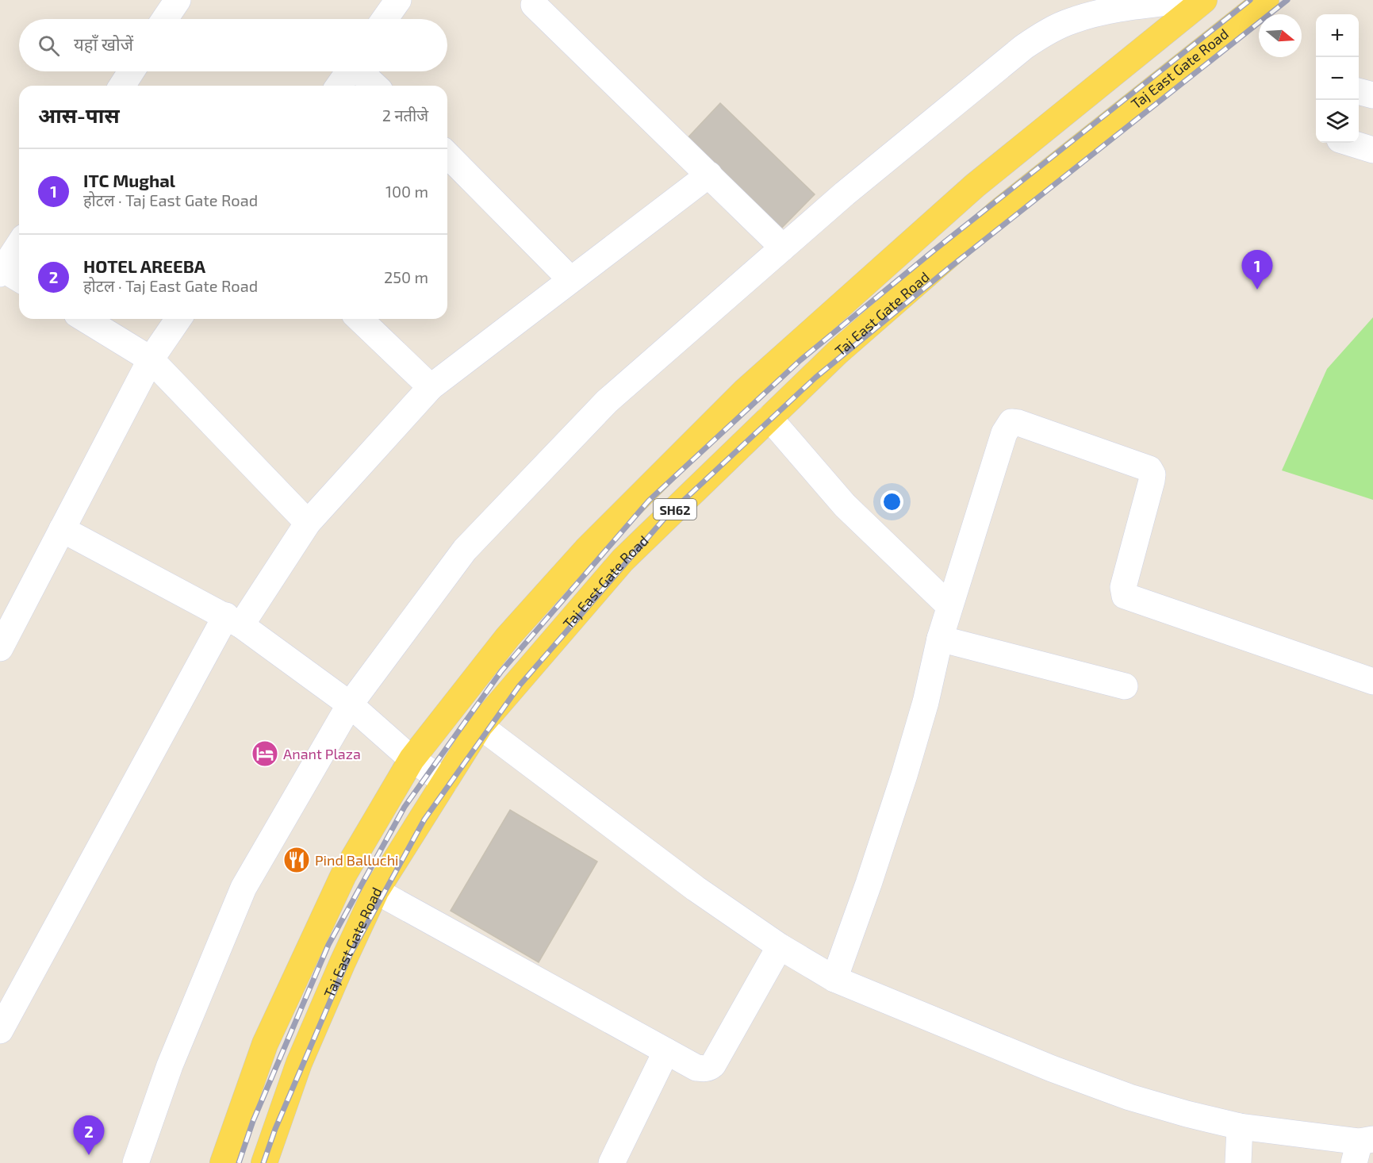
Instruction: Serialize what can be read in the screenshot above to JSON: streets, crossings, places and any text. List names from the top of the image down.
{
  "streets": {
    "main road": ["Taj East Gate Road", "SH62"]
  },
  "places": {
    "hotel": ["Anant Plaza"],
    "restaurant": ["Pind Balluchi"]
  },
  "north": "right",
  "page": {
    "map_buttons": ["+", "−"],
    "search": "यहाँ खोजें",
    "heading": ["आस-पास", "2 नतीजे"],
    "list": [
      {
        "mark": "1",
        "name": "ITC Mughal",
        "note": "होटल · Taj East Gate Road",
        "value": "100 m"
      },
      {
        "mark": "2",
        "name": "HOTEL AREEBA",
        "note": "होटल · Taj East Gate Road",
        "value": "250 m"
      }
    ],
    "pins": ["1", "2"]
  }
}
